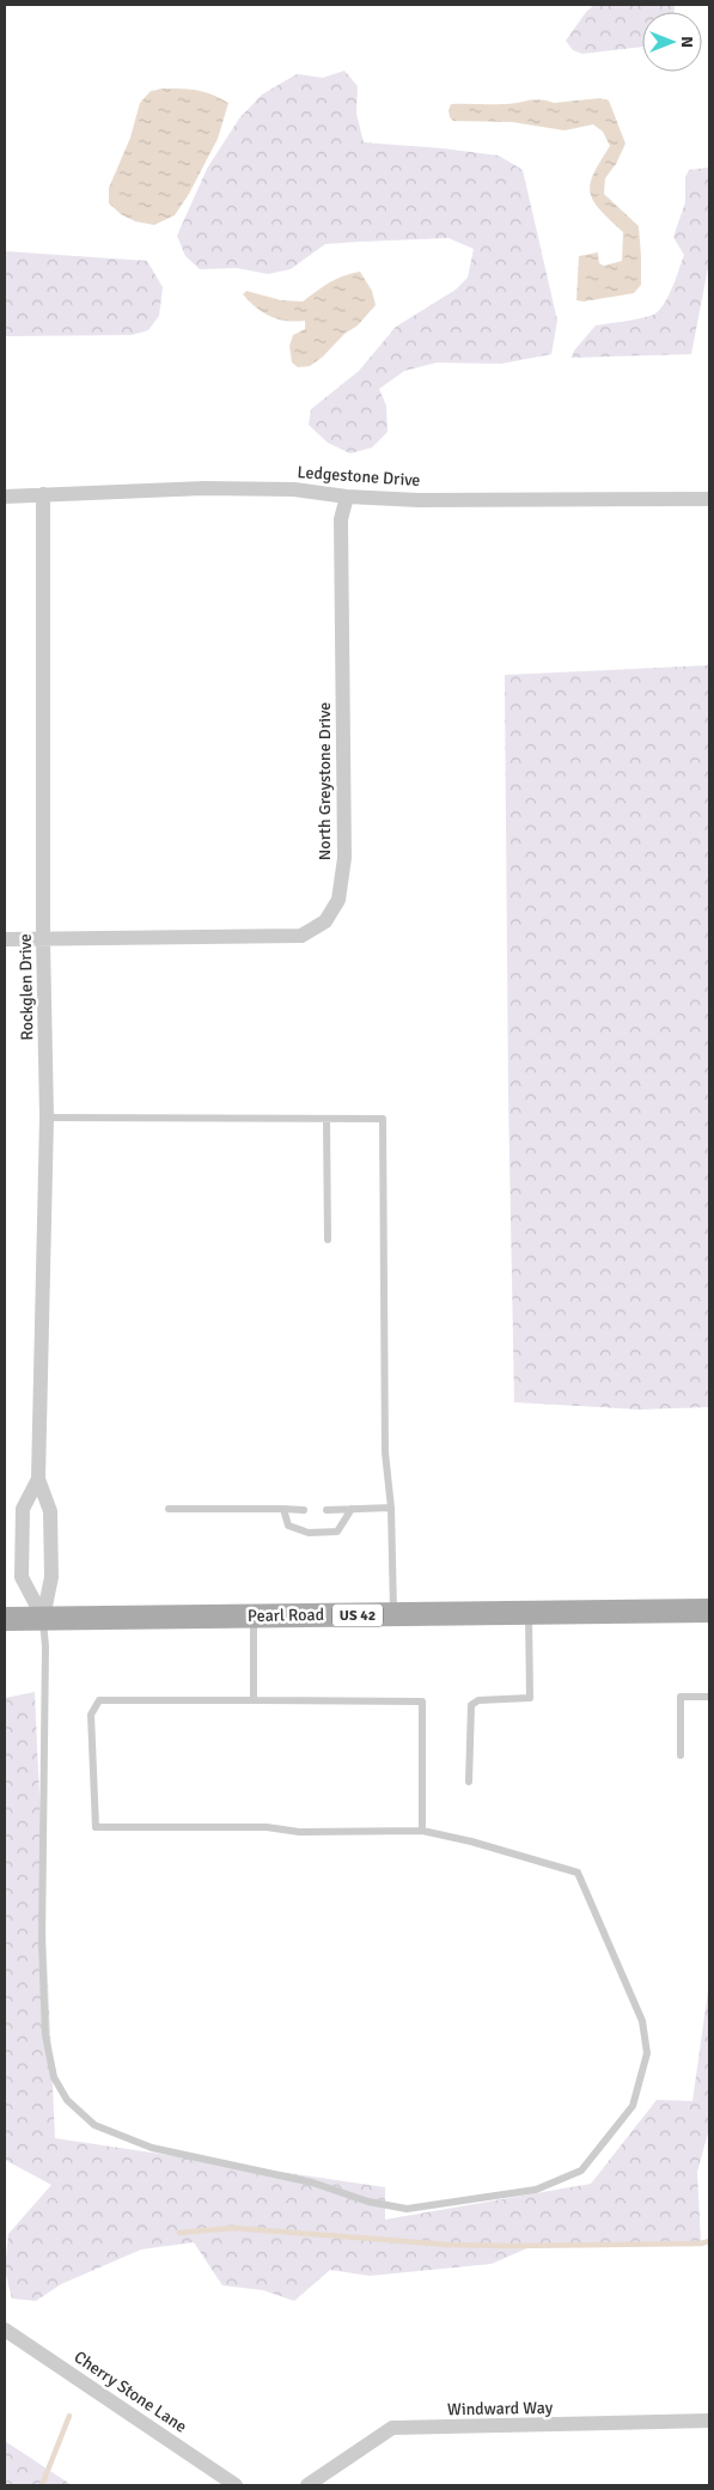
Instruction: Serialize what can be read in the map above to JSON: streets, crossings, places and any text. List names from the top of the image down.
{
  "streets": {
    "main road": ["Pearl Road", "US 42"],
    "street": [
      "Ledgestone Drive",
      "North Greystone Drive",
      "Rockglen Drive",
      "Cherry Stone Lane",
      "Windward Way"
    ]
  },
  "crossings": [
    ["Ledgestone Drive", "North Greystone Drive"],
    ["Ledgestone Drive", "Rockglen Drive"],
    ["North Greystone Drive", "Rockglen Drive"],
    ["Rockglen Drive", "Pearl Road"]
  ],
  "north": "right"
}
